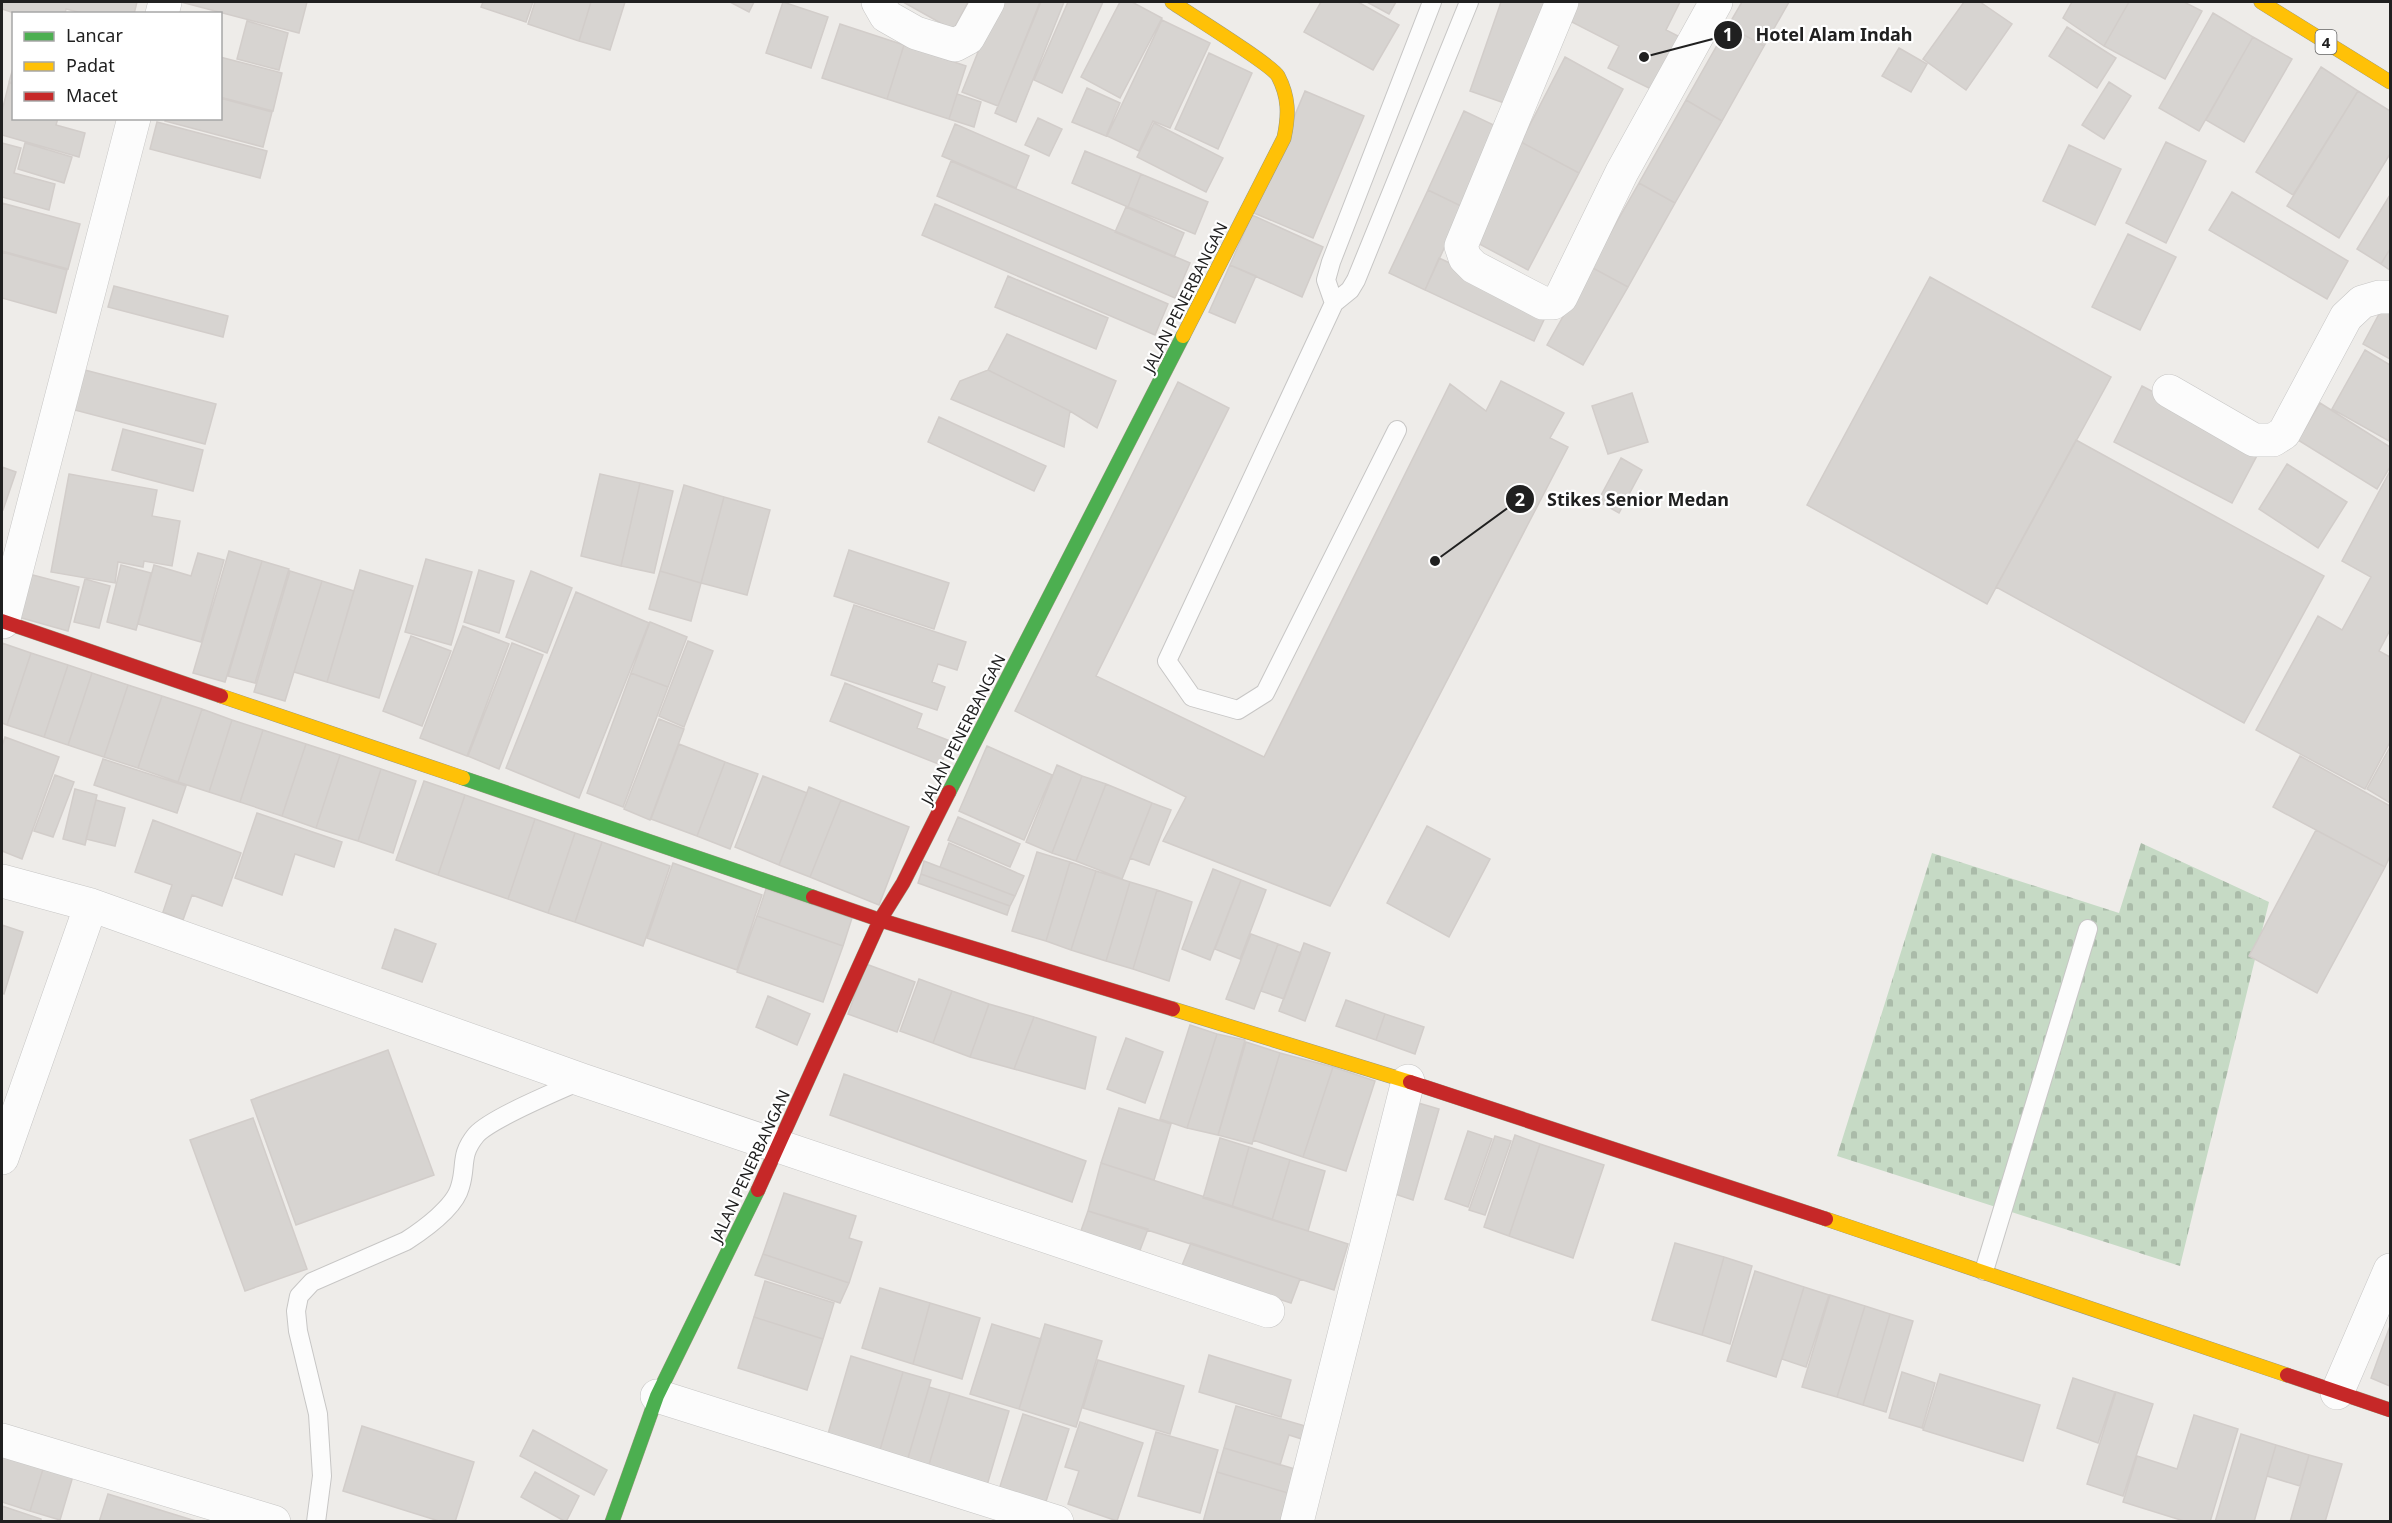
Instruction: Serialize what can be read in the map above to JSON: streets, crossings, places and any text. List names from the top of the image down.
{
  "streets": {
    "main road": ["4", "JALAN PENERBANGAN"]
  },
  "places": ["Hotel Alam Indah", "Stikes Senior Medan"],
  "legend": ["Lancar", "Padat", "Macet"]
}
